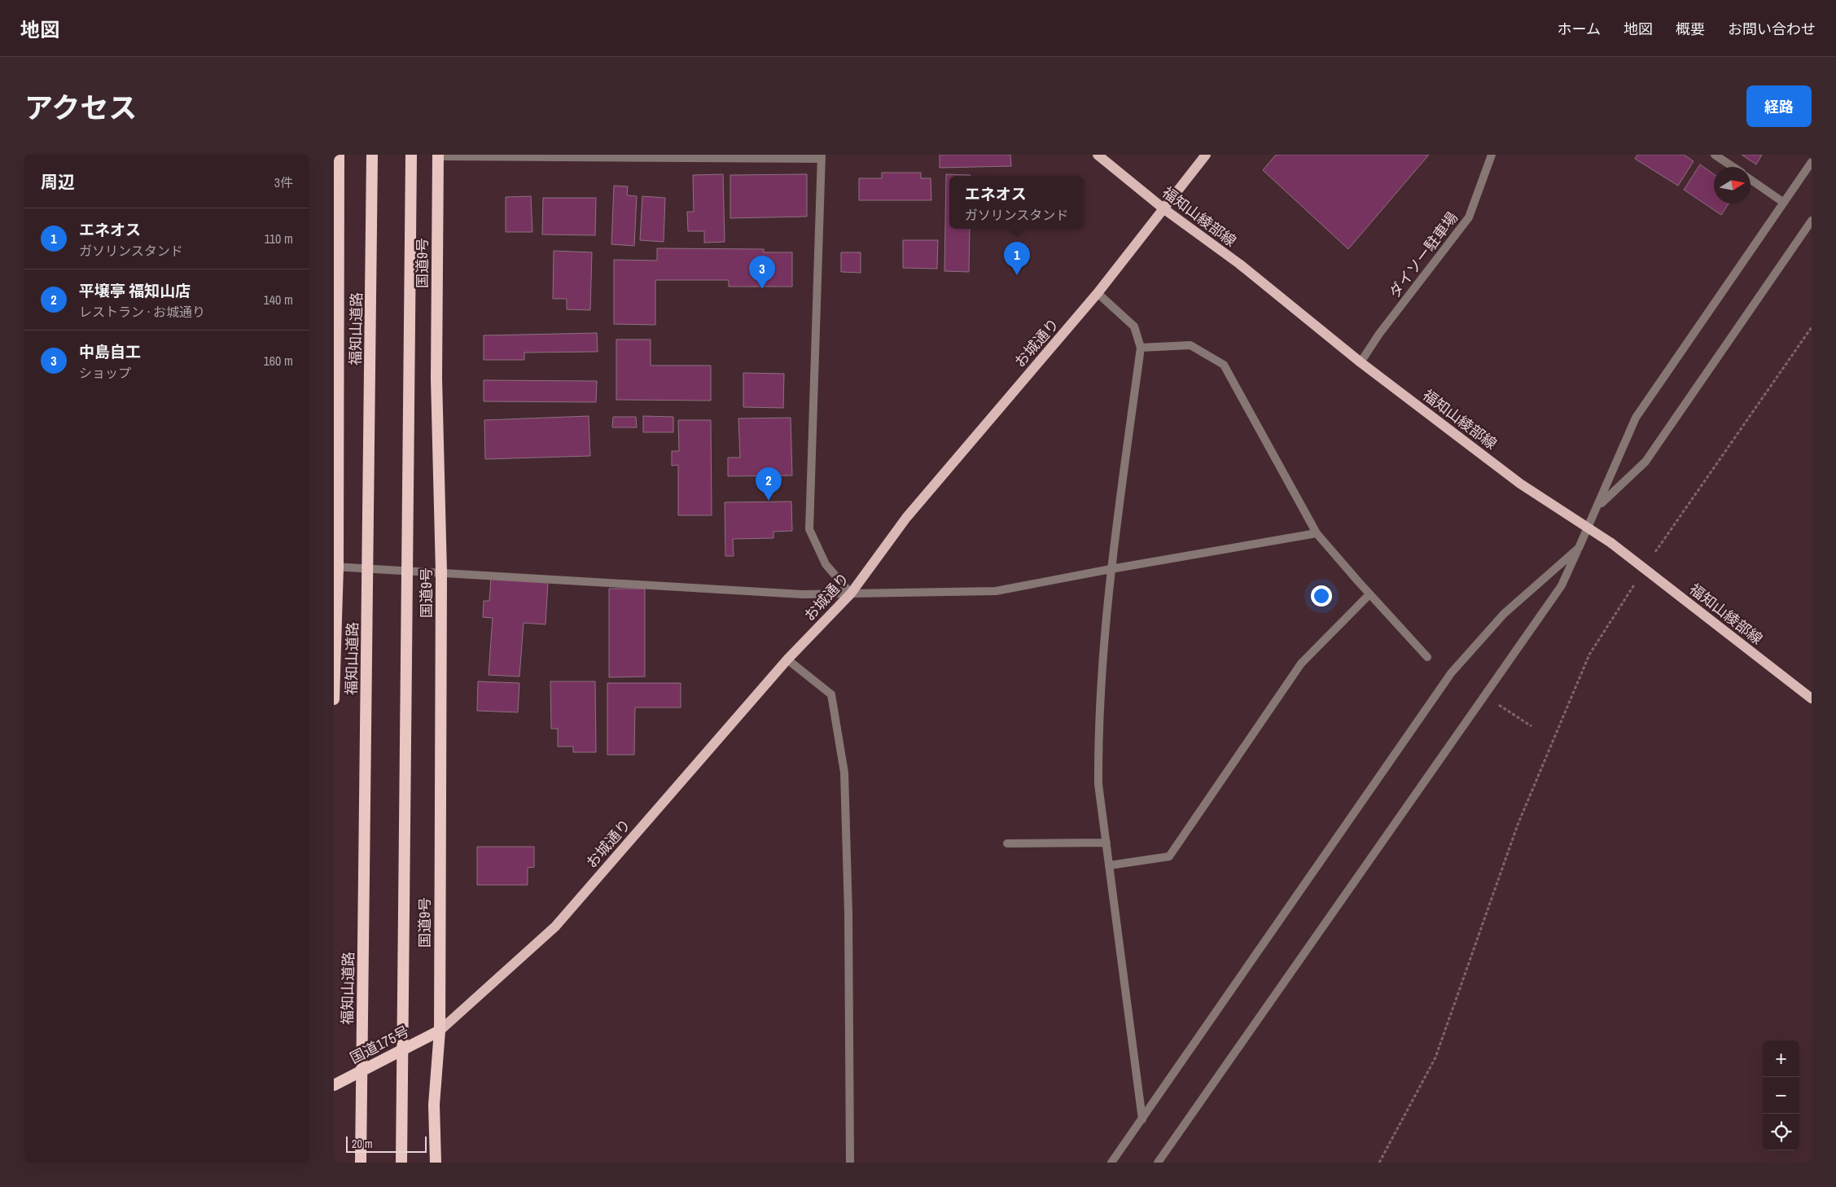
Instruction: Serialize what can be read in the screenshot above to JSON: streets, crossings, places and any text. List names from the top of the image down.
{
  "streets": {
    "highway": ["国道9号", "福知山道路", "国道175号"],
    "main road": ["福知山綾部線", "お城通り"],
    "street": ["ダイソー駐車場"]
  },
  "crossings": [
    ["福知山綾部線", "ダイソー駐車場"],
    ["福知山綾部線", "お城通り"],
    ["国道9号", "お城通り"],
    ["国道9号", "国道175号"],
    ["お城通り", "国道175号"]
  ],
  "scale_bar": "20 m",
  "north": "right",
  "page": {
    "header": "地図",
    "nav": [
      "ホーム",
      "地図",
      "概要",
      "お問い合わせ"
    ],
    "title": "アクセス",
    "buttons": "経路",
    "heading": ["周辺", "3件"],
    "popup": ["エネオス", "ガソリンスタンド"],
    "list": [
      {
        "mark": "1",
        "name": "エネオス",
        "note": "ガソリンスタンド",
        "value": "110 m"
      },
      {
        "mark": "2",
        "name": "平壌亭 福知山店",
        "note": "レストラン · お城通り",
        "value": "140 m"
      },
      {
        "mark": "3",
        "name": "中島自工",
        "note": "ショップ",
        "value": "160 m"
      }
    ],
    "pins": ["1", "3", "2"],
    "map_buttons": ["+", "−"],
    "scale": "20 m"
  }
}
